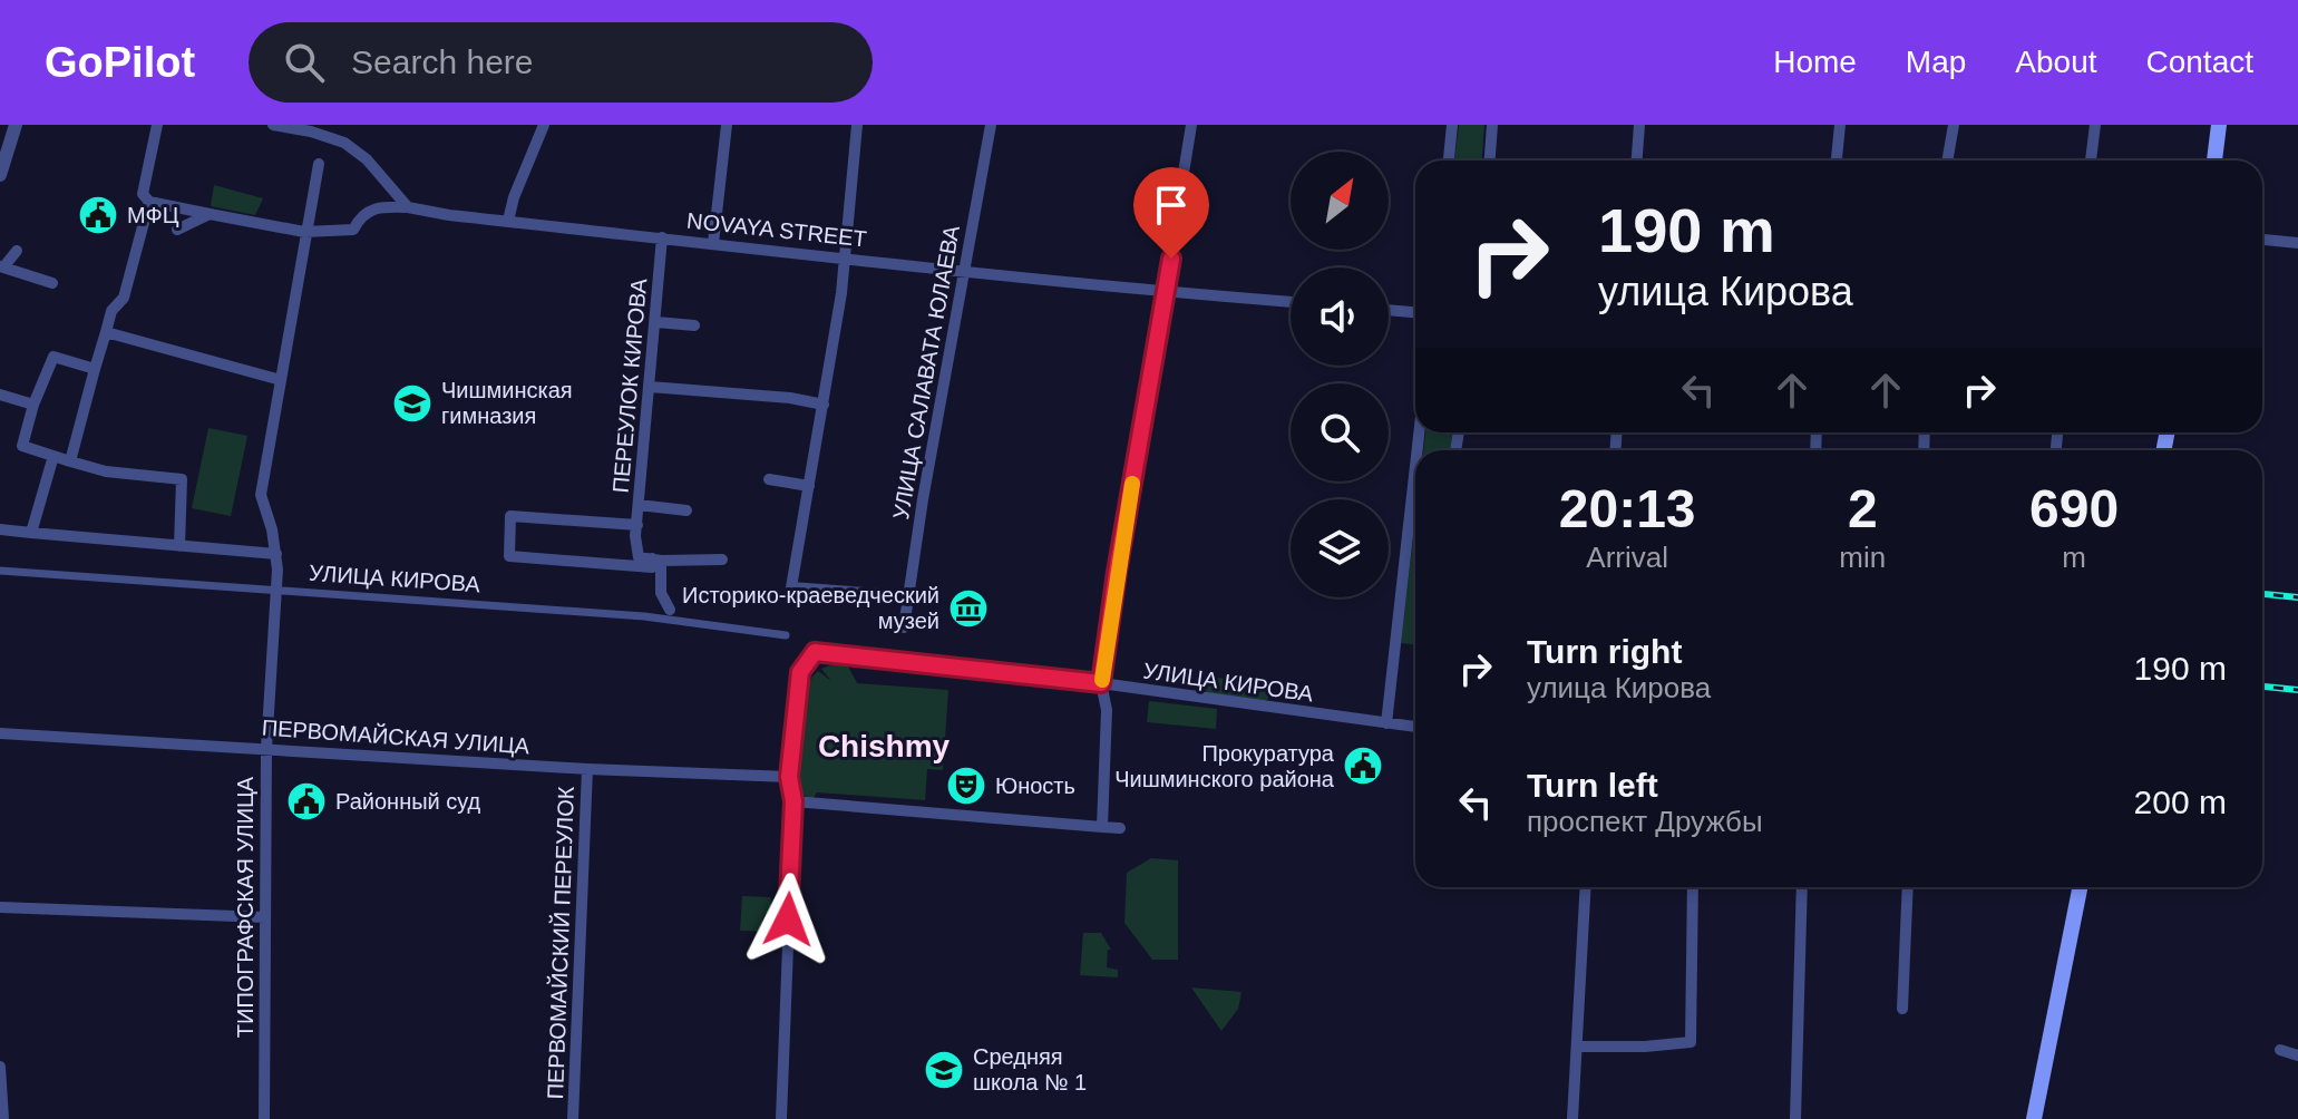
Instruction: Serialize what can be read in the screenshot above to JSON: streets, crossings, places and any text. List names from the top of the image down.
{
  "streets": {
    "street": [
      "NOVAYA STREET",
      "УЛИЦА САЛАВАТА ЮЛАЕВА",
      "ПЕРЕУЛОК КИРОВА",
      "УЛИЦА КИРОВА",
      "ПЕРВОМАЙСКАЯ УЛИЦА",
      "ТИПОГРАФСКАЯ УЛИЦА",
      "ПЕРВОМАЙСКИЙ ПЕРЕУЛОК"
    ]
  },
  "crossings": [
    ["NOVAYA STREET", "УЛИЦА САЛАВАТА ЮЛАЕВА"],
    ["NOVAYA STREET", "ПЕРЕУЛОК КИРОВА"],
    ["NOVAYA STREET", "ТИПОГРАФСКАЯ УЛИЦА"],
    ["УЛИЦА КИРОВА", "ПЕРВОМАЙСКАЯ УЛИЦА"],
    ["УЛИЦА КИРОВА", "ТИПОГРАФСКАЯ УЛИЦА"],
    ["ПЕРВОМАЙСКАЯ УЛИЦА", "ТИПОГРАФСКАЯ УЛИЦА"],
    ["ПЕРВОМАЙСКАЯ УЛИЦА", "ПЕРВОМАЙСКИЙ ПЕРЕУЛОК"]
  ],
  "districts": ["Chishmy"],
  "places": {
    "public building": ["МФЦ", "Прокуратура Чишминского района", "Районный суд"],
    "school or university": ["Чишминская гимназия", "Средняя школа № 1"],
    "museum": ["Историко-краеведческий музей"],
    "theatre": ["Юность"]
  },
  "north": "top right",
  "page": {
    "header": "GoPilot",
    "search": "Search here",
    "nav": [
      "Home",
      "Map",
      "About",
      "Contact"
    ],
    "turn": ["190 m", "улица Кирова"],
    "eta": [
      "20:13",
      "Arrival",
      "2",
      "min",
      "690",
      "m"
    ],
    "list": [
      {
        "name": "Turn right",
        "note": "улица Кирова",
        "value": "190 m"
      },
      {
        "name": "Turn left",
        "note": "проспект Дружбы",
        "value": "200 m"
      }
    ]
  }
}
